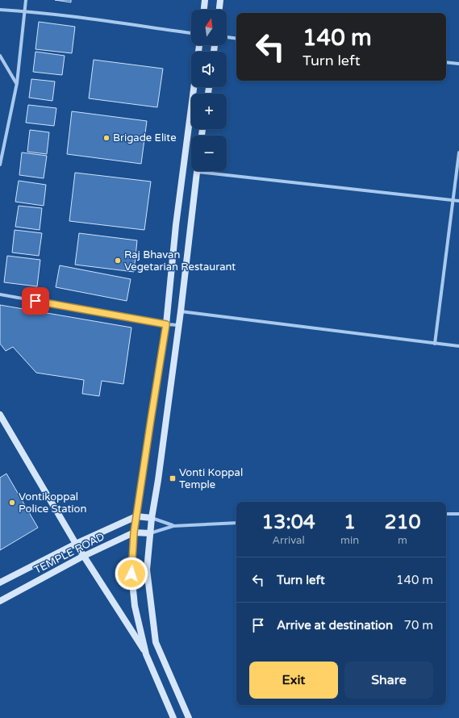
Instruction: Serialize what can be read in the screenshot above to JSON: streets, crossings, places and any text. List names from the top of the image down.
{
  "streets": {
    "main road": ["TEMPLE ROAD"]
  },
  "places": {
    "other": ["Brigade Elite", "Raj Bhavan Vegetarian Restaurant", "Vontikoppal Police Station"],
    "transit": ["Vonti Koppal Temple"]
  },
  "north": "top",
  "page": {
    "map_buttons": ["+", "−"],
    "turn": ["140 m", "Turn left"],
    "eta": [
      "13:04",
      "Arrival",
      "1",
      "min",
      "210",
      "m"
    ],
    "list": [
      {
        "name": "Turn left",
        "value": "140 m"
      },
      {
        "name": "Arrive at destination",
        "value": "70 m"
      }
    ],
    "buttons": ["Exit", "Share"]
  }
}
